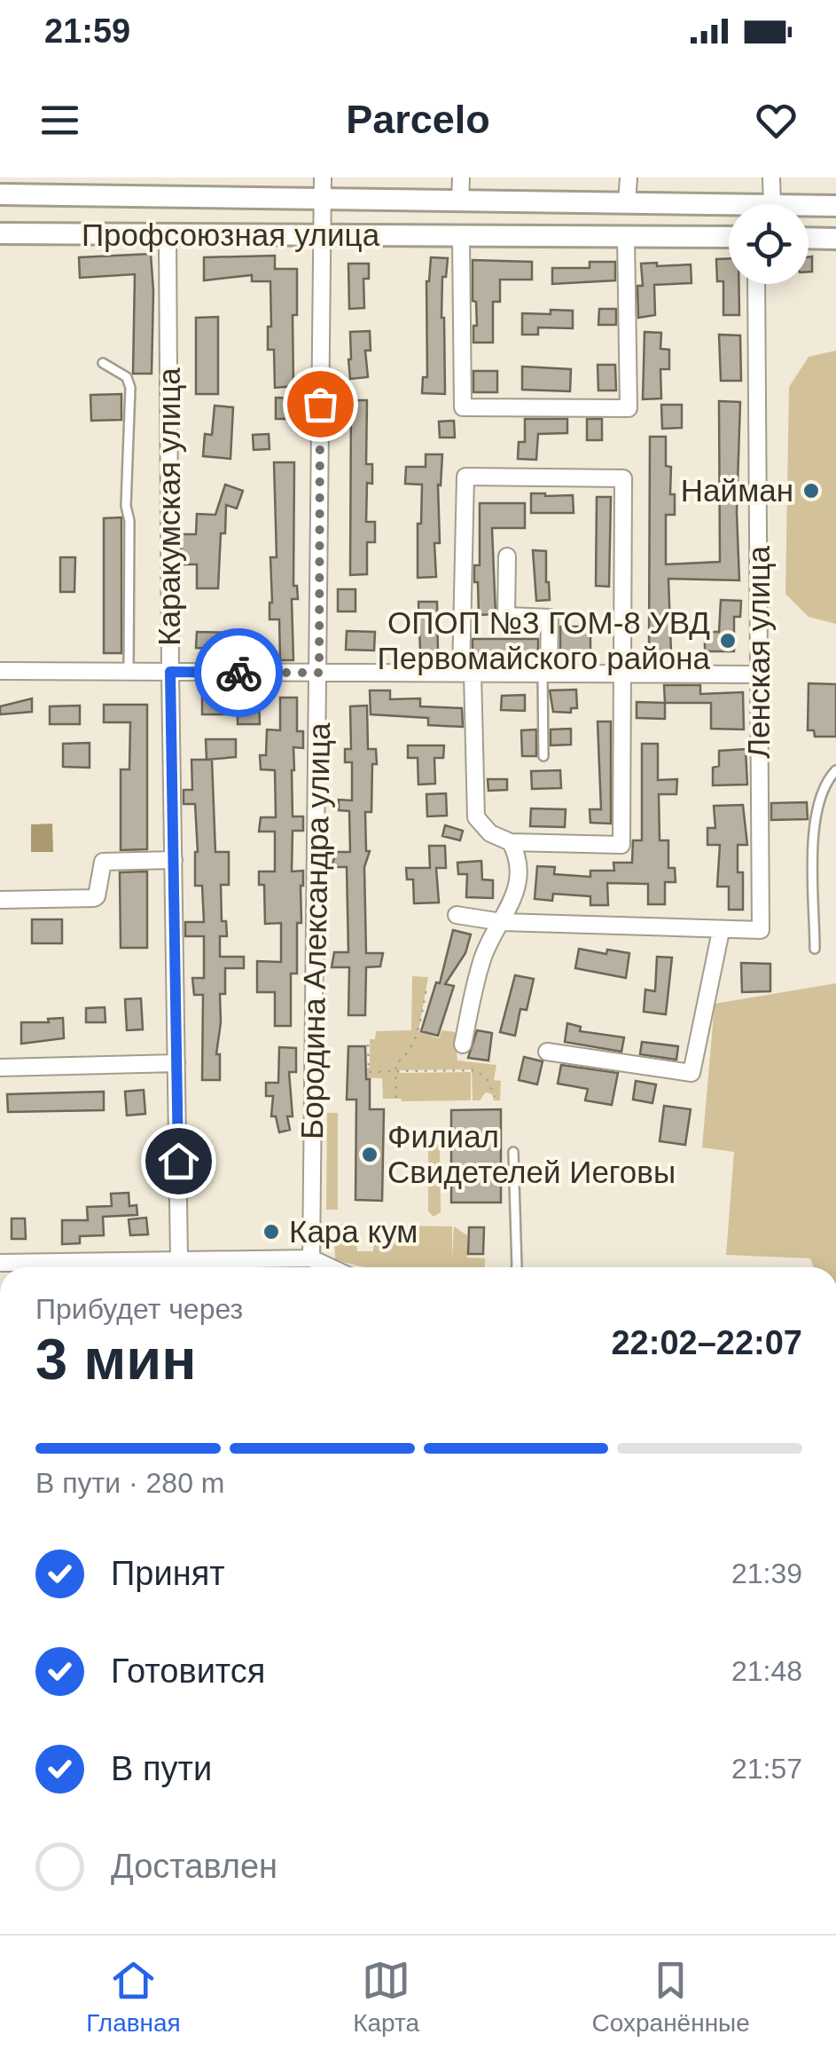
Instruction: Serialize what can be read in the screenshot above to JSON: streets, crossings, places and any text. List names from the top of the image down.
{
  "streets": {
    "street": [
      "Профсоюзная улица",
      "Каракумская улица",
      "Ленская улица",
      "Бородина Александра улица"
    ]
  },
  "crossings": [
    ["Профсоюзная улица", "Каракумская улица"],
    ["Профсоюзная улица", "Бородина Александра улица"]
  ],
  "places": [
    "Найман",
    "ОПОП №3 ГОМ-8 УВД Первомайского района",
    "Филиал Свидетелей Иеговы",
    "Кара кум"
  ],
  "page": {
    "status": "21:59",
    "header": "Parcelo",
    "heading": ["3 мин", "Прибудет через", "22:02–22:07"],
    "bar": "В пути · 280 m",
    "list": [
      ["Принят", "21:39"],
      ["Готовится", "21:48"],
      ["В пути", "21:57"],
      "Доставлен"
    ],
    "tabs": ["Главная", "Карта", "Сохранённые"]
  }
}
